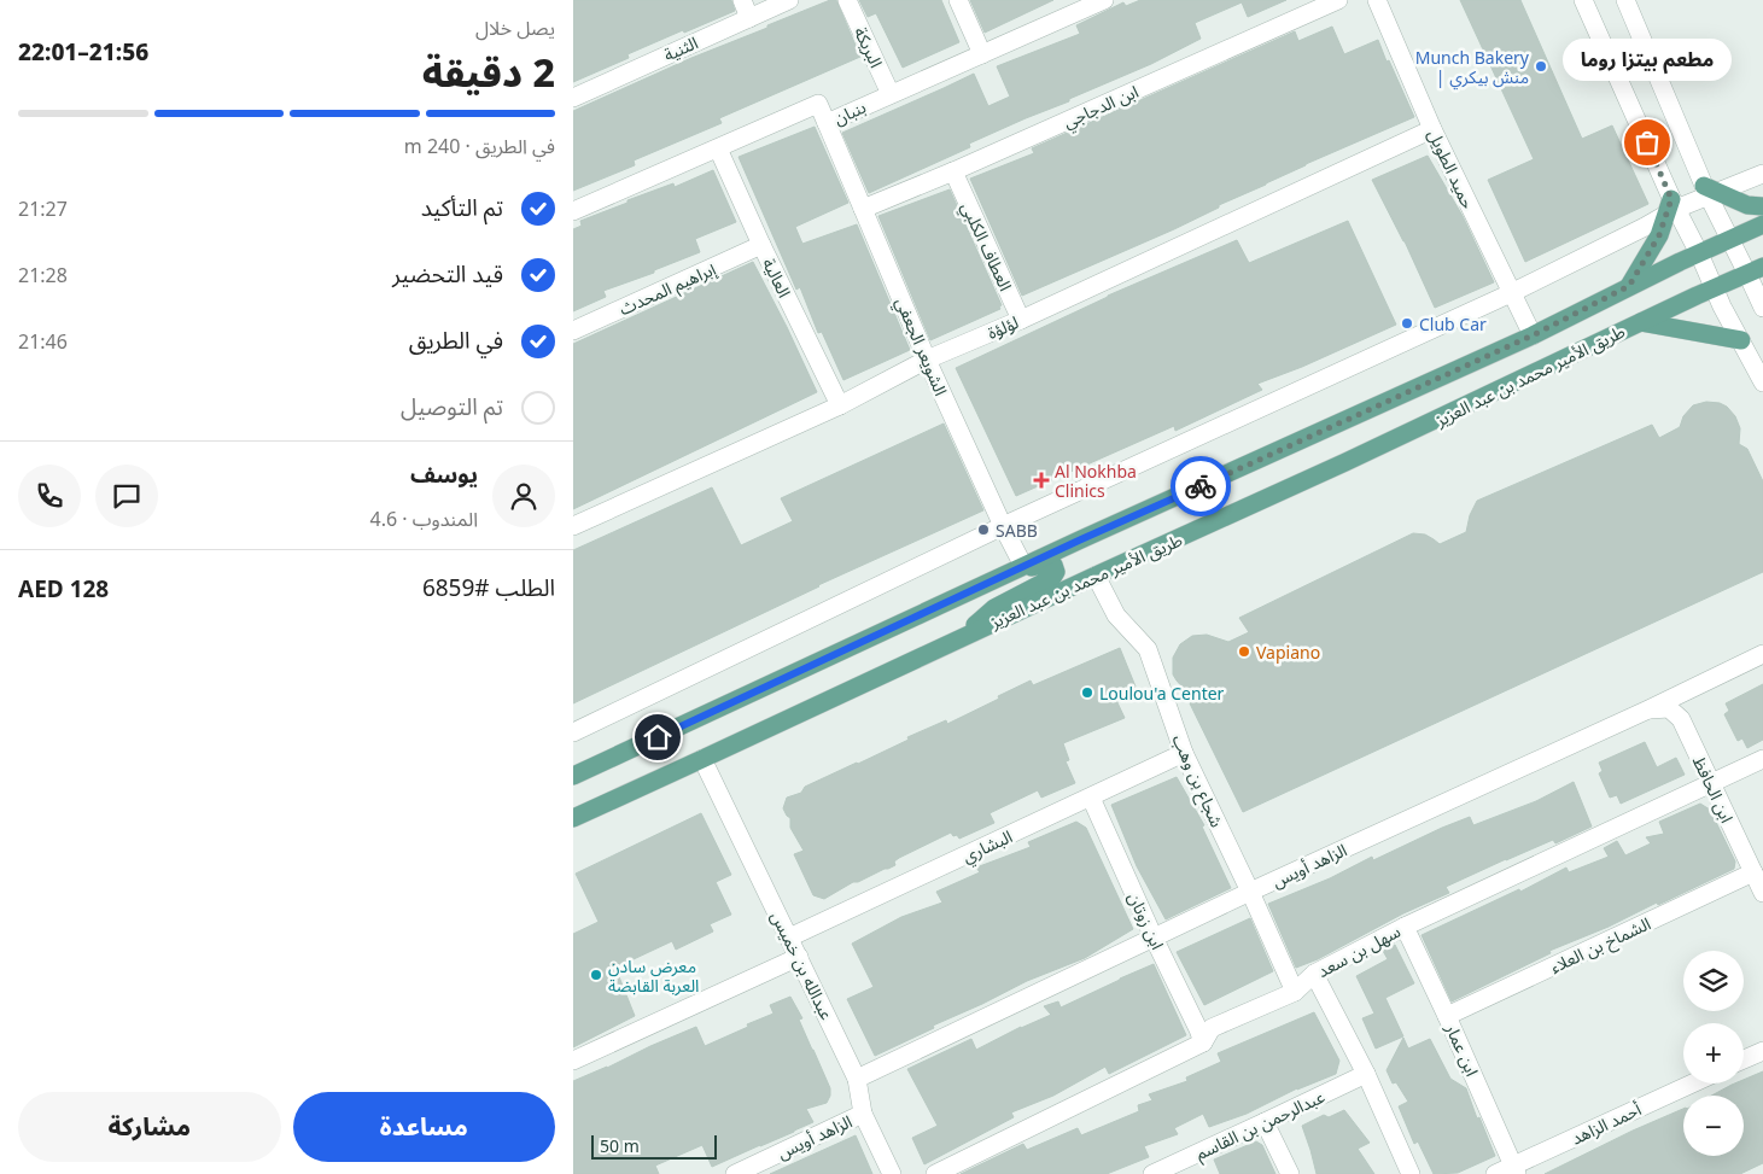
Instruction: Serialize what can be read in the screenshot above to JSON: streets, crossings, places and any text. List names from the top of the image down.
{
  "streets": {
    "main road": ["طريق الأمير محمد بن عبد العزيز"],
    "street": [
      "البريكة",
      "الثنية",
      "ابن الدجاجي",
      "بنبان",
      "حميد الطويل",
      "العطاف الكلبي",
      "العالية",
      "إبراهيم المحدث",
      "لؤلؤة",
      "الشويعر الجعفي",
      "شجاع بن وهب",
      "ابن الحافظ",
      "البشاري",
      "الزاهد أويس",
      "ابن زوتان",
      "الشماخ بن العلاء",
      "سهل بن سعد",
      "عبدالله بن خميس",
      "ابن عمار",
      "أحمد الزاهد",
      "عبدالرحمن بن القاسم"
    ]
  },
  "crossings": [
    ["البريكة", "بنبان"],
    ["ابن الدجاجي", "العطاف الكلبي"],
    ["ابن الدجاجي", "الشويعر الجعفي"],
    ["بنبان", "العالية"],
    ["بنبان", "الشويعر الجعفي"],
    ["حميد الطويل", "لؤلؤة"],
    ["العطاف الكلبي", "لؤلؤة"],
    ["العالية", "إبراهيم المحدث"],
    ["العالية", "لؤلؤة"],
    ["لؤلؤة", "الشويعر الجعفي"],
    ["طريق الأمير محمد بن عبد العزيز", "شجاع بن وهب"],
    ["طريق الأمير محمد بن عبد العزيز", "عبدالله بن خميس"],
    ["شجاع بن وهب", "البشاري"],
    ["شجاع بن وهب", "الزاهد أويس"],
    ["شجاع بن وهب", "سهل بن سعد"],
    ["ابن الحافظ", "الزاهد أويس"],
    ["ابن الحافظ", "الشماخ بن العلاء"],
    ["ابن الحافظ", "سهل بن سعد"],
    ["البشاري", "ابن زوتان"],
    ["البشاري", "عبدالله بن خميس"],
    ["الزاهد أويس", "ابن زوتان"],
    ["الزاهد أويس", "عبدالله بن خميس"],
    ["ابن زوتان", "سهل بن سعد"],
    ["الشماخ بن العلاء", "ابن عمار"],
    ["سهل بن سعد", "ابن عمار"],
    ["ابن عمار", "أحمد الزاهد"]
  ],
  "places": {
    "other": [
      "Munch Bakery | منش بيكري",
      "مطعم بيتزا روما",
      "Club Car",
      "SABB",
      "Vapiano",
      "Loulou'a Center",
      "معرض سادن العربة القابضة"
    ],
    "health": ["Al Nokhba Clinics"]
  },
  "scale_bar": "50 m",
  "page": {
    "heading": ["2 دقيقة", "يصل خلال", "21:56–22:01"],
    "panel": [
      "يوسف",
      "المندوب · 4.6",
      "الطلب #6859",
      "AED 128"
    ],
    "bubble": "مطعم بيتزا روما",
    "bar": "في الطريق · 240 m",
    "list": [
      ["تم التأكيد", "21:27"],
      ["قيد التحضير", "21:28"],
      ["في الطريق", "21:46"],
      "تم التوصيل"
    ],
    "map_buttons": ["+", "−"],
    "buttons": ["مساعدة", "مشاركة"],
    "scale": "50 m"
  }
}
